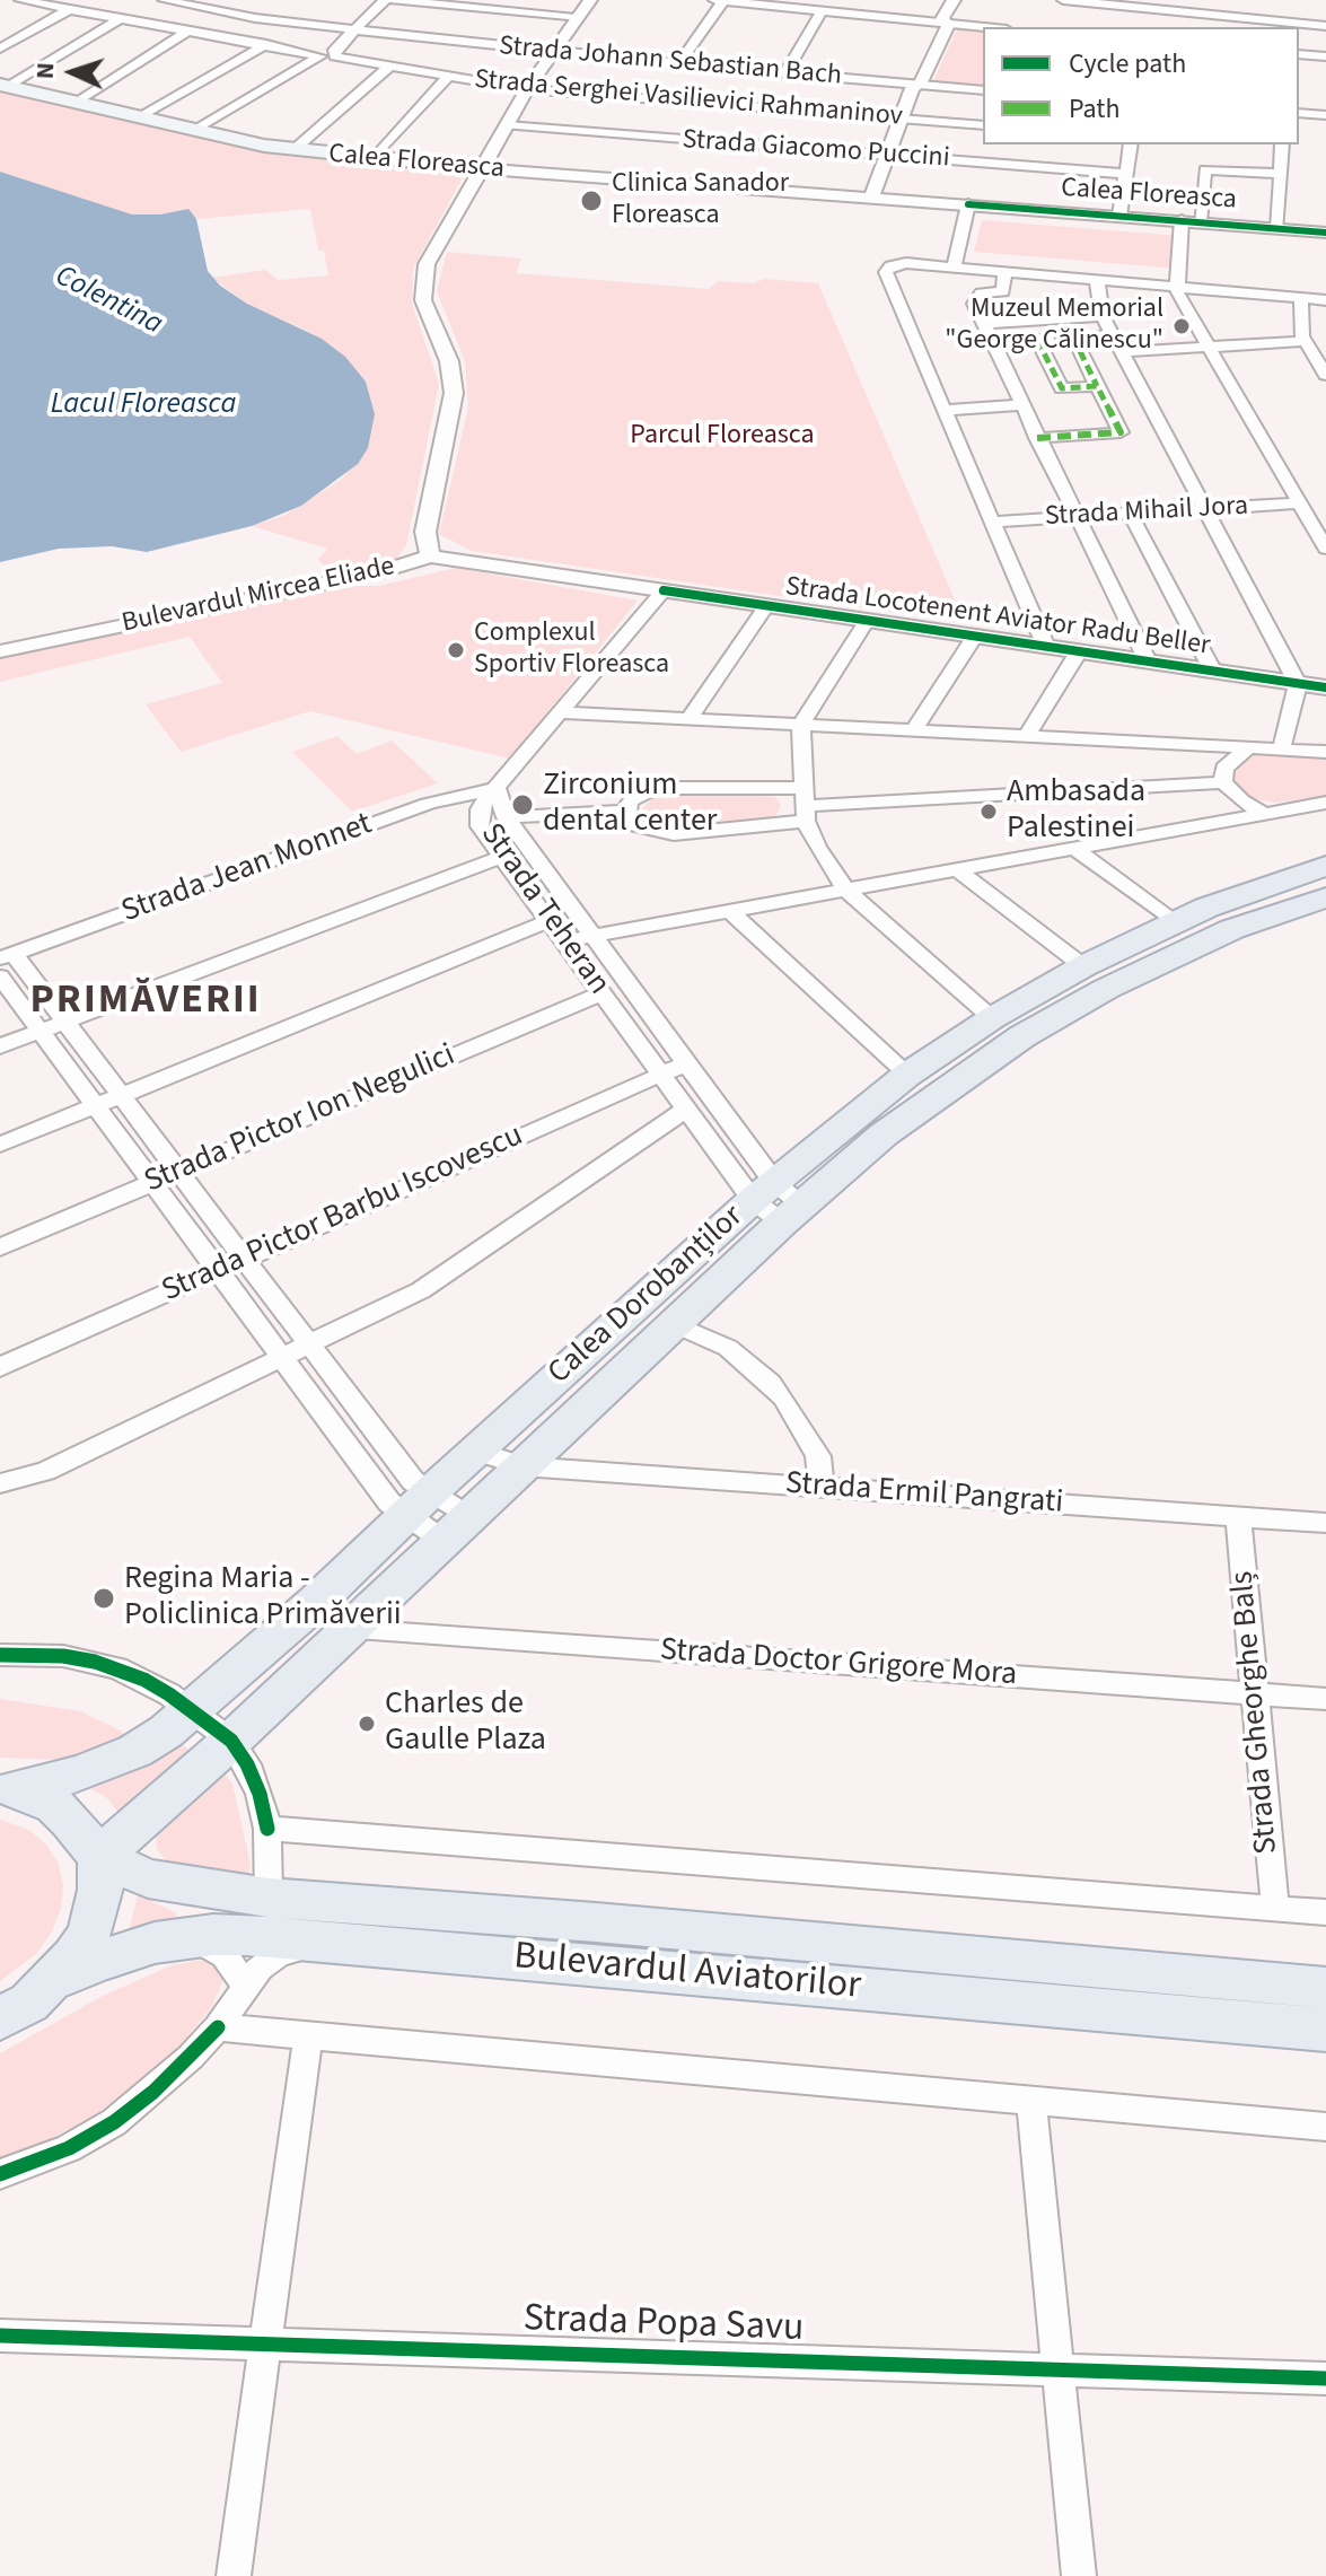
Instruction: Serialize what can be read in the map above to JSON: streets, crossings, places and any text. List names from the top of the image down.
{
  "streets": {
    "main road": ["Calea Floreasca", "Calea Dorobanților", "Bulevardul Aviatorilor"],
    "street": [
      "Strada Johann Sebastian Bach",
      "Strada Serghei Vasilievici Rahmaninov",
      "Strada Giacomo Puccini",
      "Strada Mihail Jora",
      "Bulevardul Mircea Eliade",
      "Strada Locotenent Aviator Radu Beller",
      "Strada Jean Monnet",
      "Strada Teheran",
      "Strada Pictor Ion Negulici",
      "Strada Pictor Barbu Iscovescu",
      "Strada Ermil Pangrati",
      "Strada Doctor Grigore Mora",
      "Strada Gheorghe Balș",
      "Strada Popa Savu"
    ]
  },
  "crossings": [
    ["Strada Johann Sebastian Bach", "Strada Serghei Vasilievici Rahmaninov"],
    ["Strada Johann Sebastian Bach", "Bulevardul Mircea Eliade"],
    ["Strada Serghei Vasilievici Rahmaninov", "Bulevardul Mircea Eliade"],
    ["Strada Giacomo Puccini", "Bulevardul Mircea Eliade"],
    ["Calea Floreasca", "Bulevardul Mircea Eliade"],
    ["Bulevardul Mircea Eliade", "Strada Locotenent Aviator Radu Beller"],
    ["Strada Jean Monnet", "Strada Teheran"],
    ["Strada Teheran", "Strada Pictor Ion Negulici"],
    ["Strada Teheran", "Strada Pictor Barbu Iscovescu"],
    ["Strada Teheran", "Calea Dorobanților"],
    ["Calea Dorobanților", "Strada Ermil Pangrati"],
    ["Calea Dorobanților", "Strada Doctor Grigore Mora"],
    ["Calea Dorobanților", "Bulevardul Aviatorilor"],
    ["Strada Ermil Pangrati", "Strada Gheorghe Balș"],
    ["Strada Doctor Grigore Mora", "Strada Gheorghe Balș"]
  ],
  "districts": ["PRIMĂVERII"],
  "water": ["Colentina", "Lacul Floreasca"],
  "parks": ["Parcul Floreasca"],
  "places": [
    "Clinica Sanador Floreasca",
    "Muzeul Memorial \"George Călinescu\"",
    "Complexul Sportiv Floreasca",
    "Zirconium dental center",
    "Ambasada Palestinei",
    "Regina Maria - Policlinica Primăverii",
    "Charles de Gaulle Plaza"
  ],
  "legend": ["Cycle path", "Path"],
  "north": "left"
}
